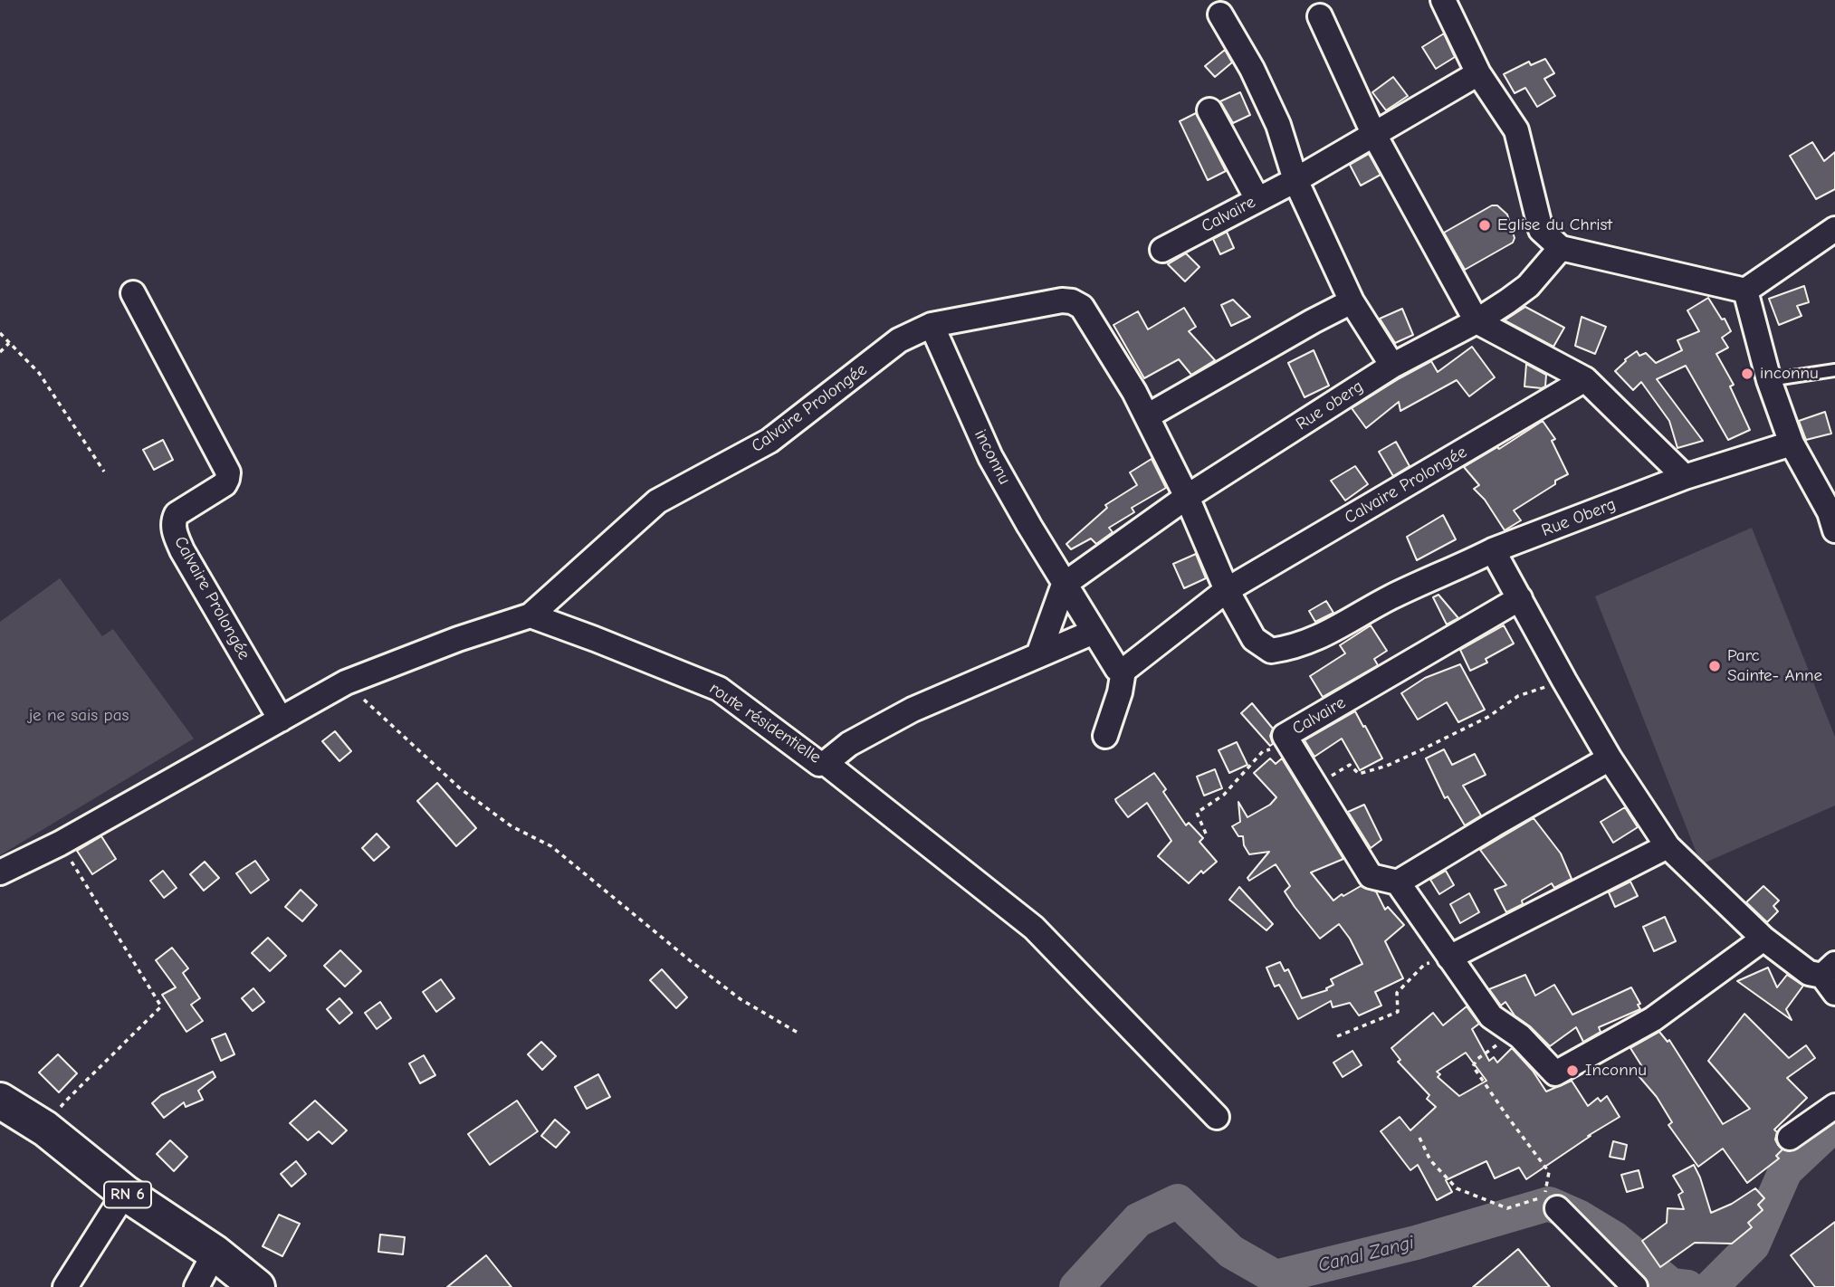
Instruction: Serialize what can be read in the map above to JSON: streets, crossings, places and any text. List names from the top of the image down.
{
  "streets": {
    "main road": ["RN 6"],
    "street": [
      "Calvaire",
      "Rue oberg",
      "Calvaire Prolongée",
      "inconnu",
      "Rue Oberg",
      "route résidentielle"
    ]
  },
  "crossings": [
    ["Rue oberg", "Calvaire Prolongée"],
    ["Calvaire Prolongée", "inconnu"],
    ["Calvaire Prolongée", "Rue Oberg"],
    ["Calvaire Prolongée", "route résidentielle"],
    ["inconnu", "route résidentielle"]
  ],
  "water": ["Canal Zangi"],
  "parks": ["je ne sais pas"],
  "places": [
    "Eglise du Christ",
    "inconnu",
    "Parc Sainte- Anne",
    "Inconnu"
  ]
}
